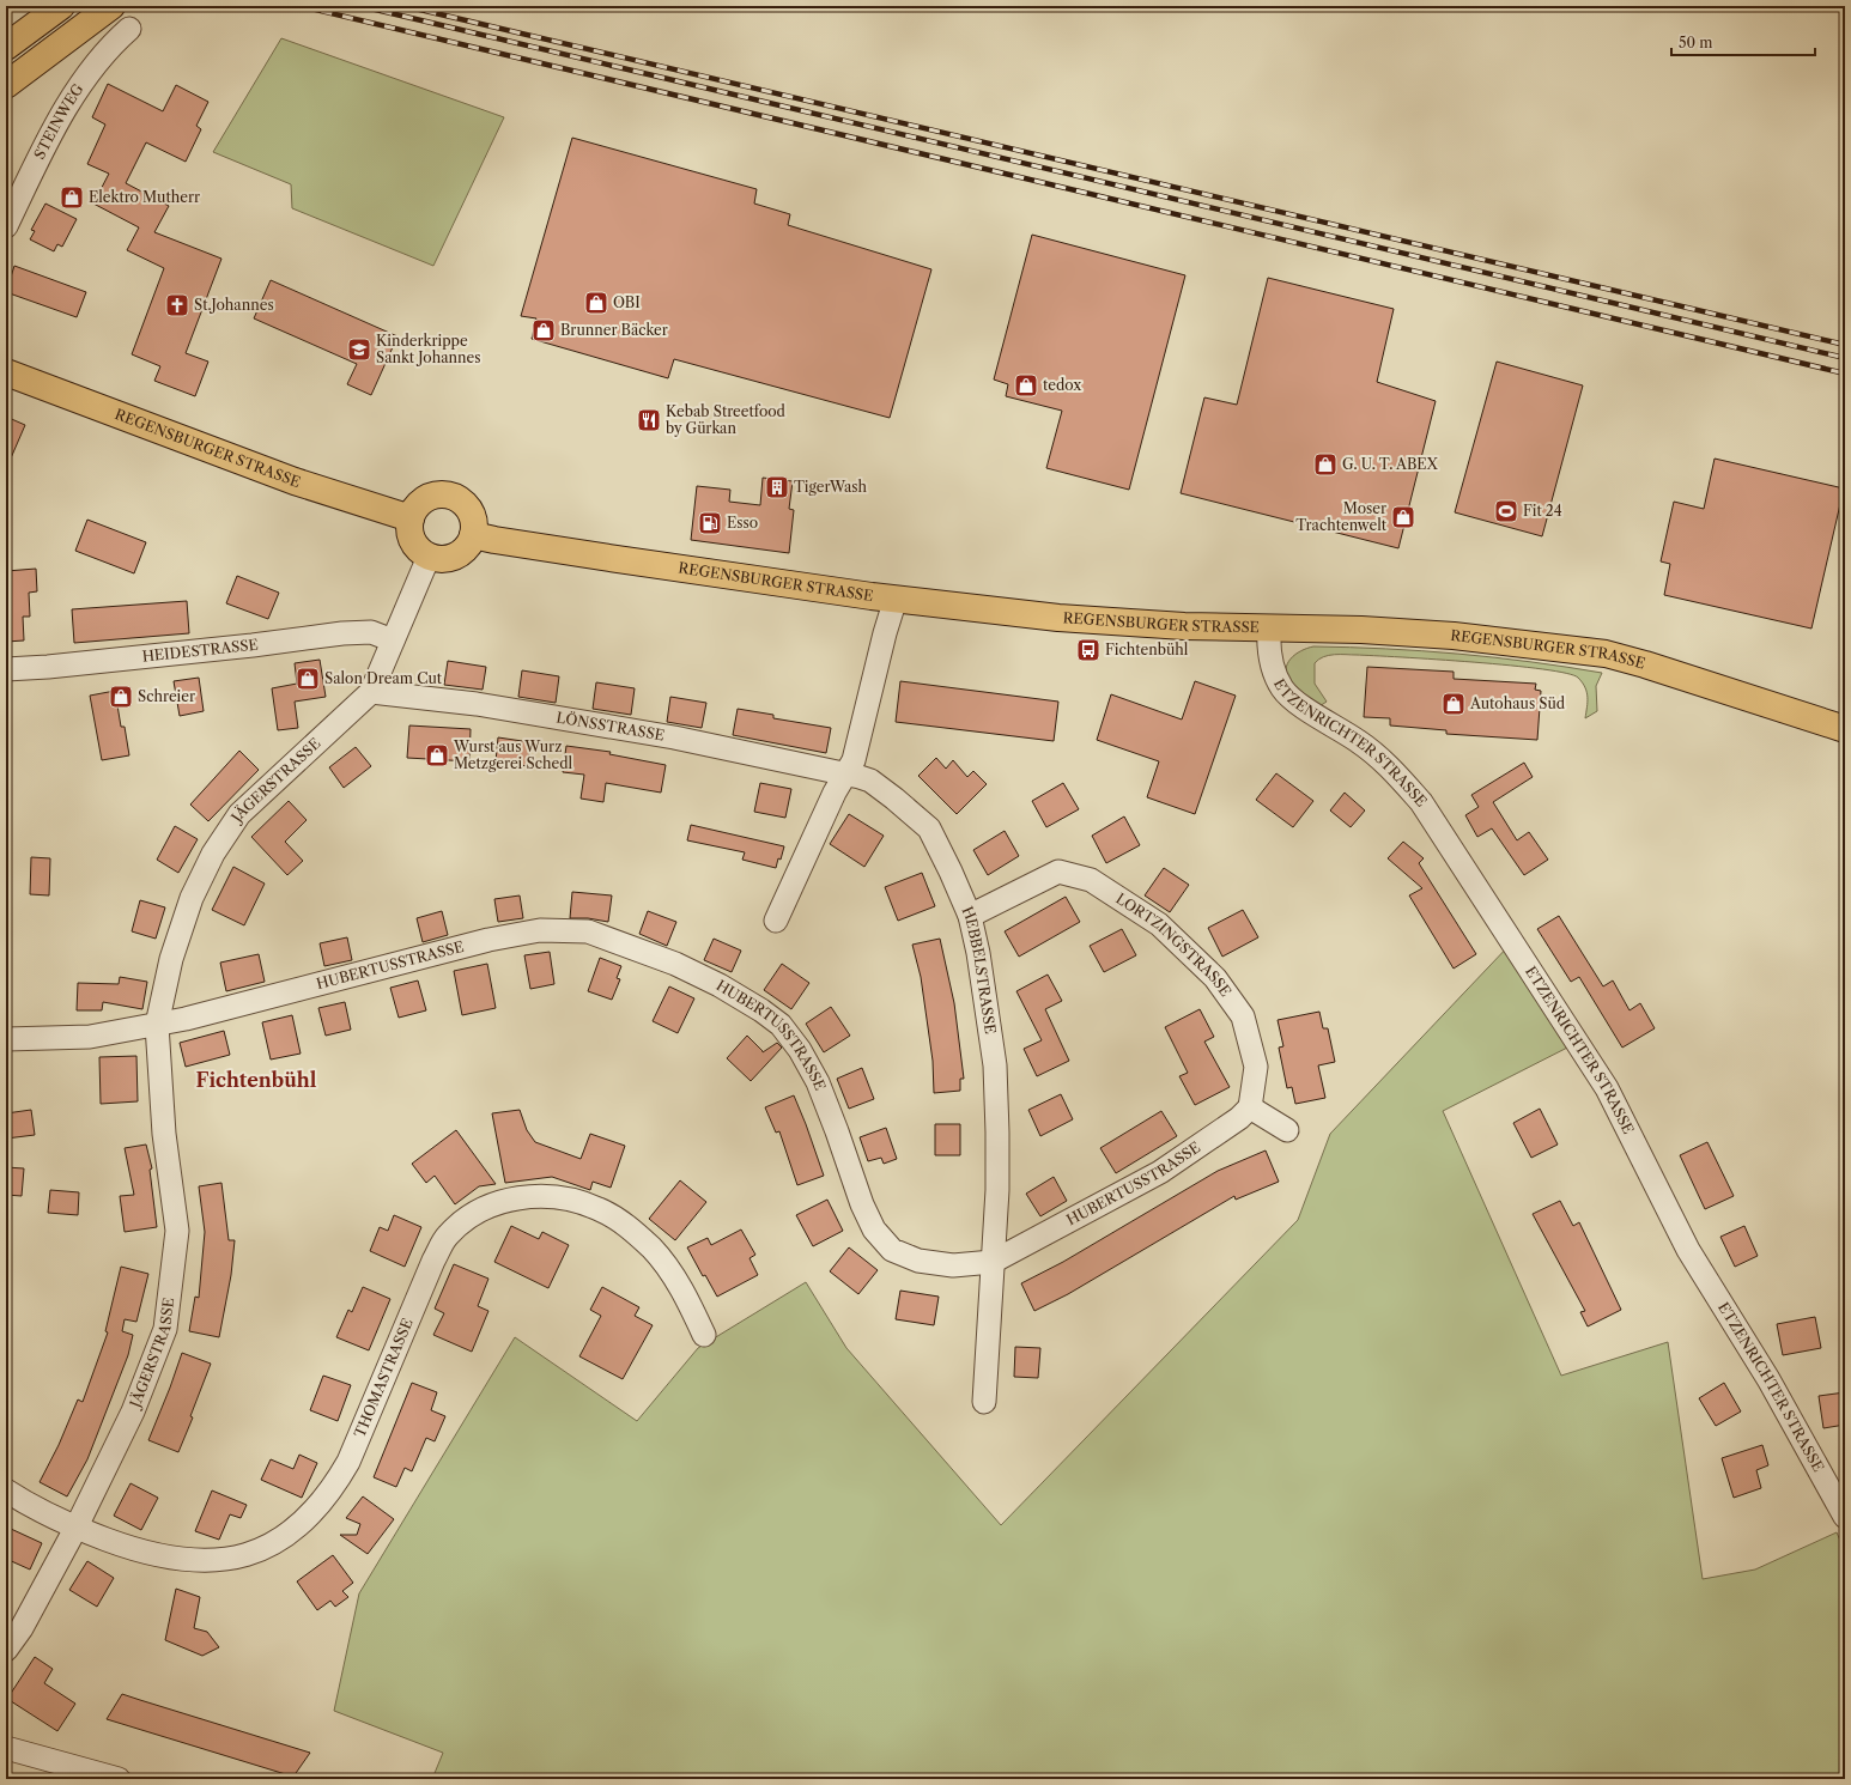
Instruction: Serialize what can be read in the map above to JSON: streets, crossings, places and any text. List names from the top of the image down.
{
  "streets": {
    "main road": ["REGENSBURGER STRASSE"],
    "street": [
      "STEINWEG",
      "HEIDESTRASSE",
      "LÖNSSTRASSE",
      "ETZENRICHTER STRASSE",
      "JÄGERSTRASSE",
      "LORTZINGSTRASSE",
      "HUBERTUSSTRASSE",
      "HEBBELSTRASSE",
      "THOMASTRASSE"
    ]
  },
  "crossings": [
    ["REGENSBURGER STRASSE", "ETZENRICHTER STRASSE"],
    ["REGENSBURGER STRASSE", "JÄGERSTRASSE"],
    ["HEIDESTRASSE", "JÄGERSTRASSE"],
    ["LÖNSSTRASSE", "JÄGERSTRASSE"],
    ["LÖNSSTRASSE", "HEBBELSTRASSE"],
    ["JÄGERSTRASSE", "HUBERTUSSTRASSE"],
    ["JÄGERSTRASSE", "THOMASTRASSE"],
    ["LORTZINGSTRASSE", "HUBERTUSSTRASSE"],
    ["LORTZINGSTRASSE", "HEBBELSTRASSE"],
    ["HUBERTUSSTRASSE", "HEBBELSTRASSE"]
  ],
  "districts": ["Fichtenbühl"],
  "places": {
    "shop": [
      "Elektro Mutherr",
      "OBI",
      "Brunner Bäcker",
      "tedox",
      "G. U. T. ABEX",
      "Moser Trachtenwelt",
      "Salon Dream Cut",
      "Schreier",
      "Autohaus Süd",
      "Wurst aus Wurz Metzgerei Schedl"
    ],
    "church": ["St.Johannes"],
    "school or university": ["Kinderkrippe Sankt Johannes"],
    "restaurant": ["Kebab Streetfood by Gürkan"],
    "building": ["TigerWash"],
    "sports": ["Fit 24"],
    "fuel station": ["Esso"],
    "bus stop": ["Fichtenbühl"]
  },
  "scale_bar": "50 m"
}
